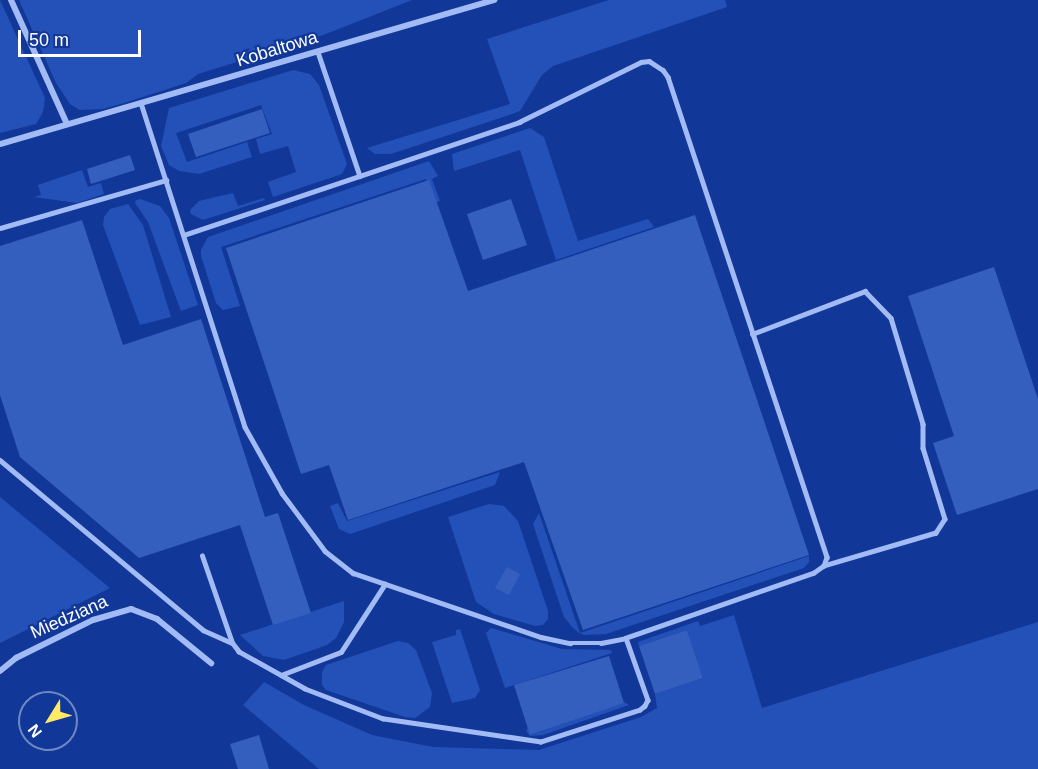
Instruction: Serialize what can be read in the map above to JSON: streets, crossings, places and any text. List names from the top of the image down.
{
  "streets": {
    "street": ["Kobaltowa", "Miedziana"]
  },
  "scale_bar": "50 m",
  "north": "bottom left"
}
